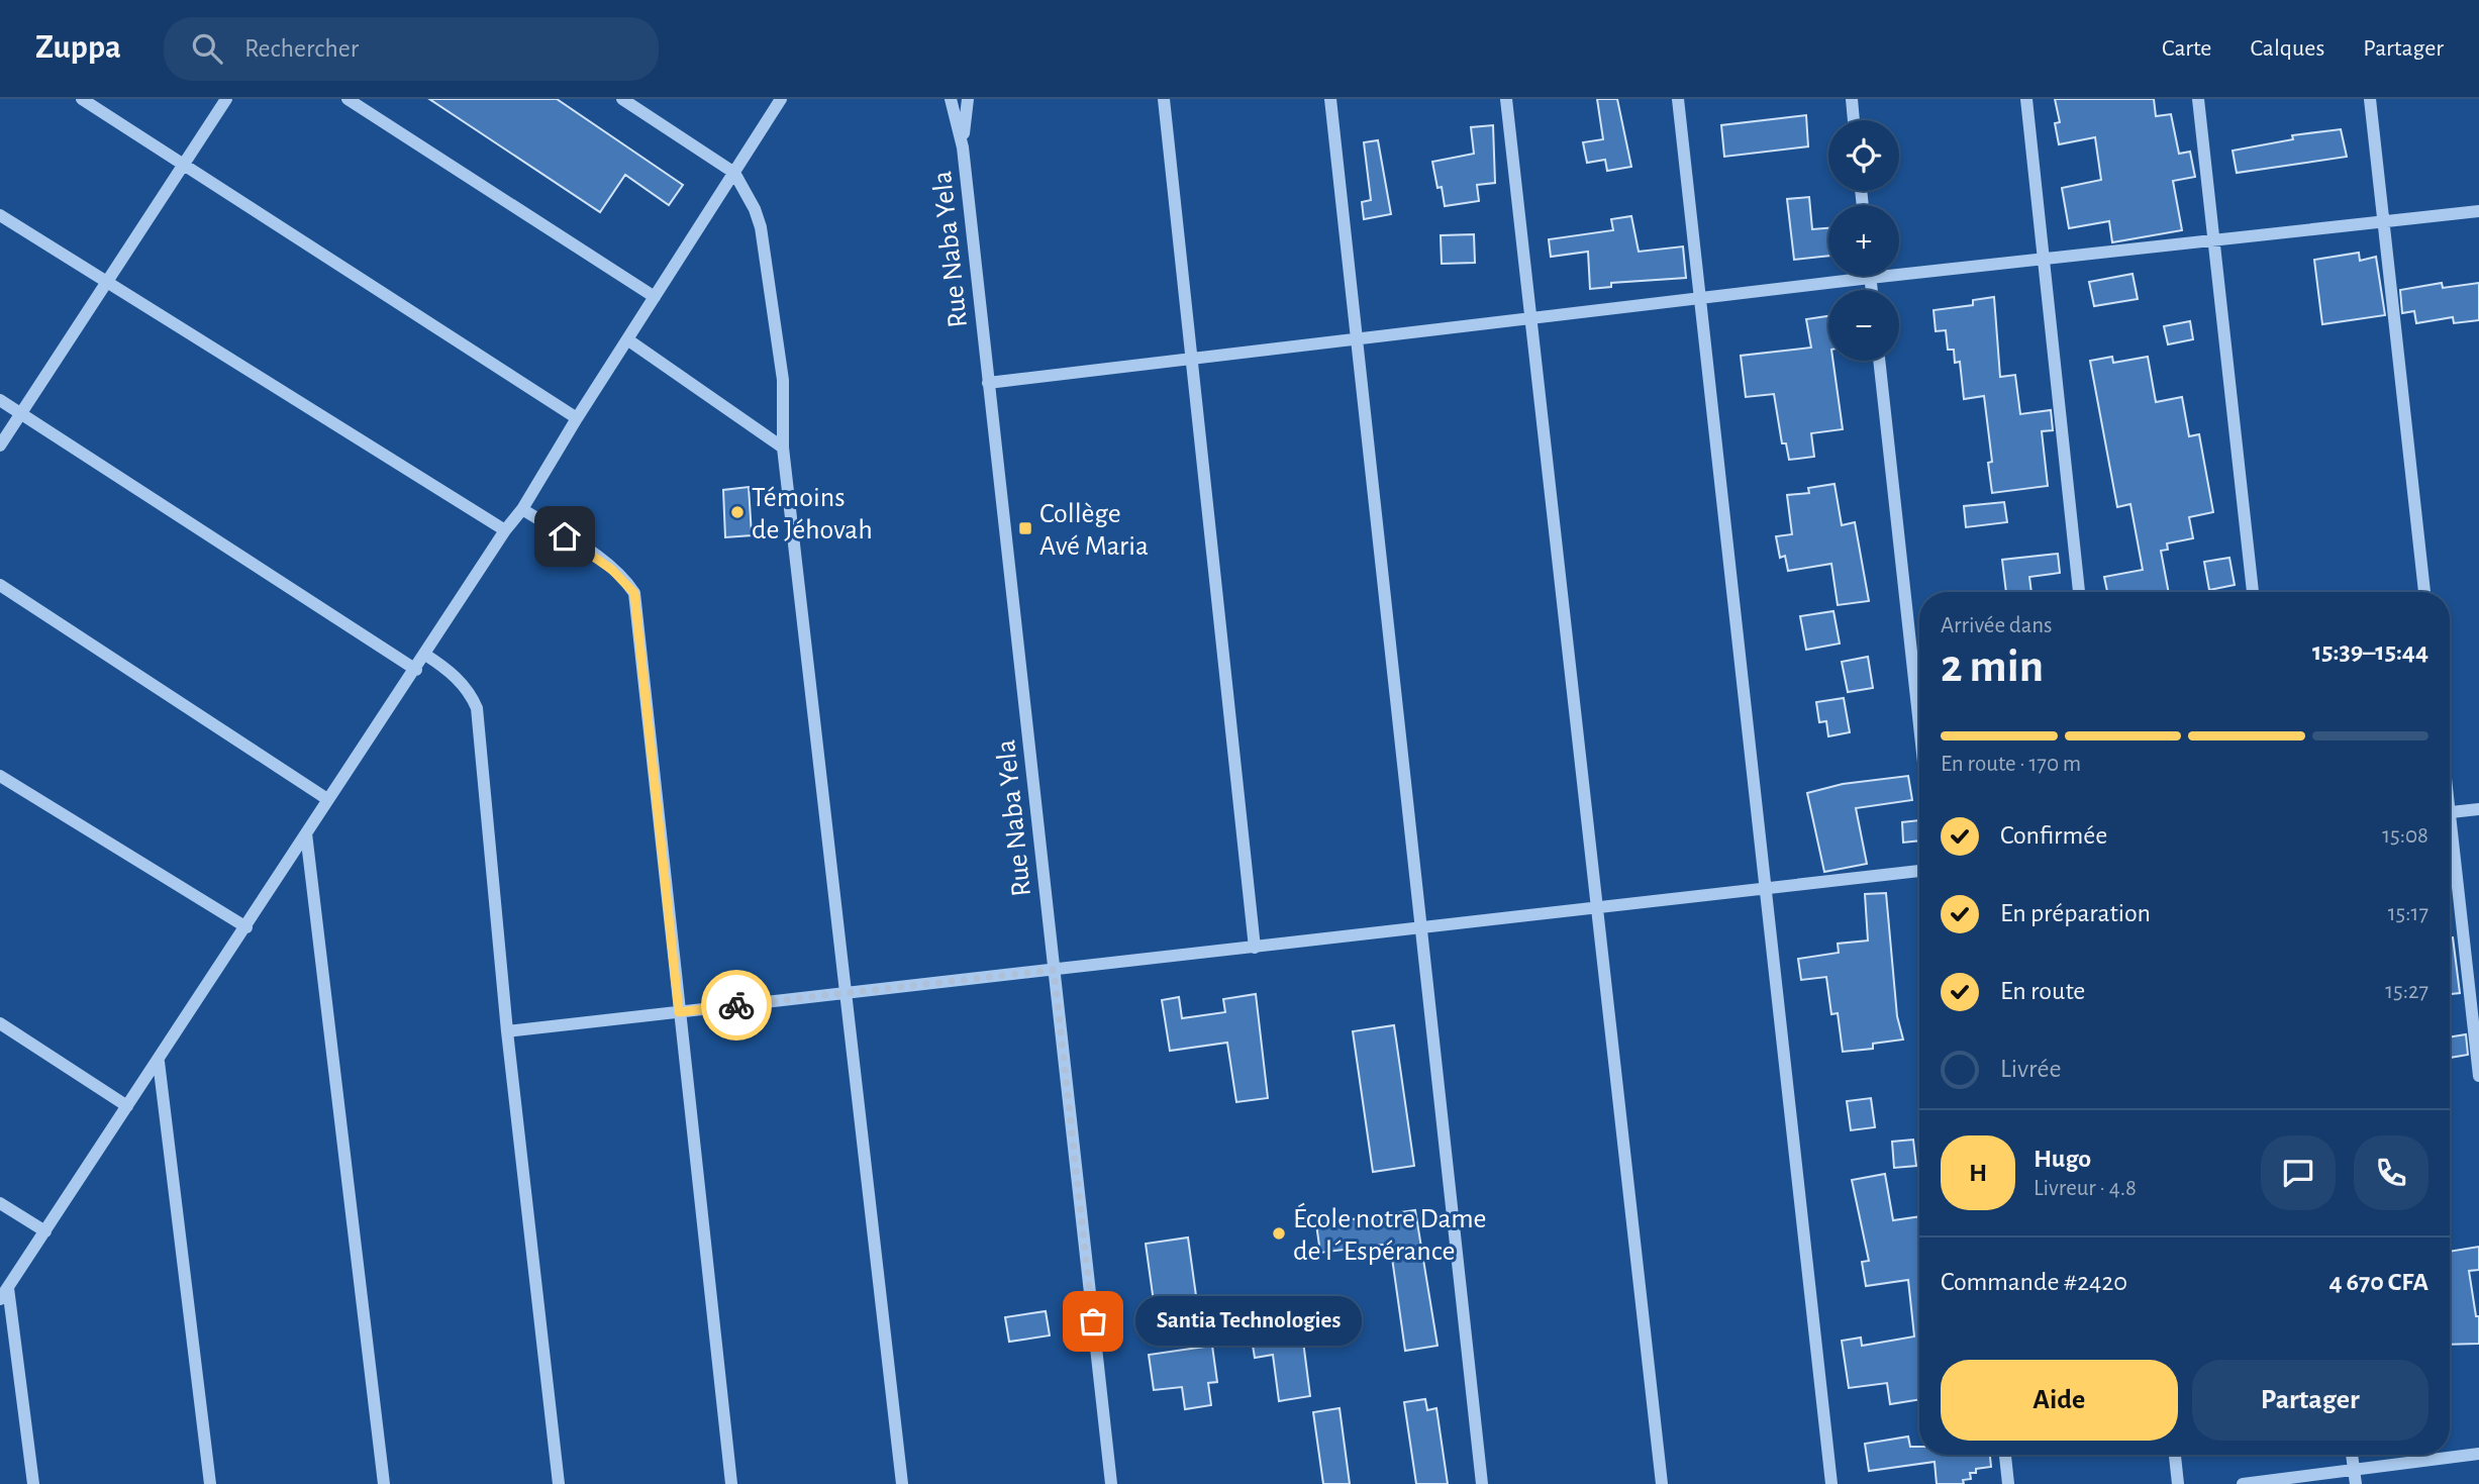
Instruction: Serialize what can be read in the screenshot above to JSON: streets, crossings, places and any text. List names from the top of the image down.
{
  "streets": {
    "street": ["Rue Naba Yela"]
  },
  "places": {
    "other": ["Témoins de Jéhovah", "École notre Dame de l´Espérance", "Santia Technologies"],
    "transit": ["Collège Avé Maria"]
  },
  "page": {
    "header": "Zuppa",
    "search": "Rechercher",
    "nav": ["Carte", "Calques", "Partager"],
    "map_buttons": ["+", "−"],
    "heading": ["2 min", "Arrivée dans", "15:39–15:44"],
    "panel": [
      "Hugo",
      "Livreur · 4.8",
      "Commande #2420",
      "4 670 CFA"
    ],
    "bar": "En route · 170 m",
    "list": [
      ["Confirmée", "15:08"],
      ["En préparation", "15:17"],
      ["En route", "15:27"],
      "Livrée"
    ],
    "round": "H",
    "bubble": "Santia Technologies",
    "buttons": ["Aide", "Partager"]
  }
}
